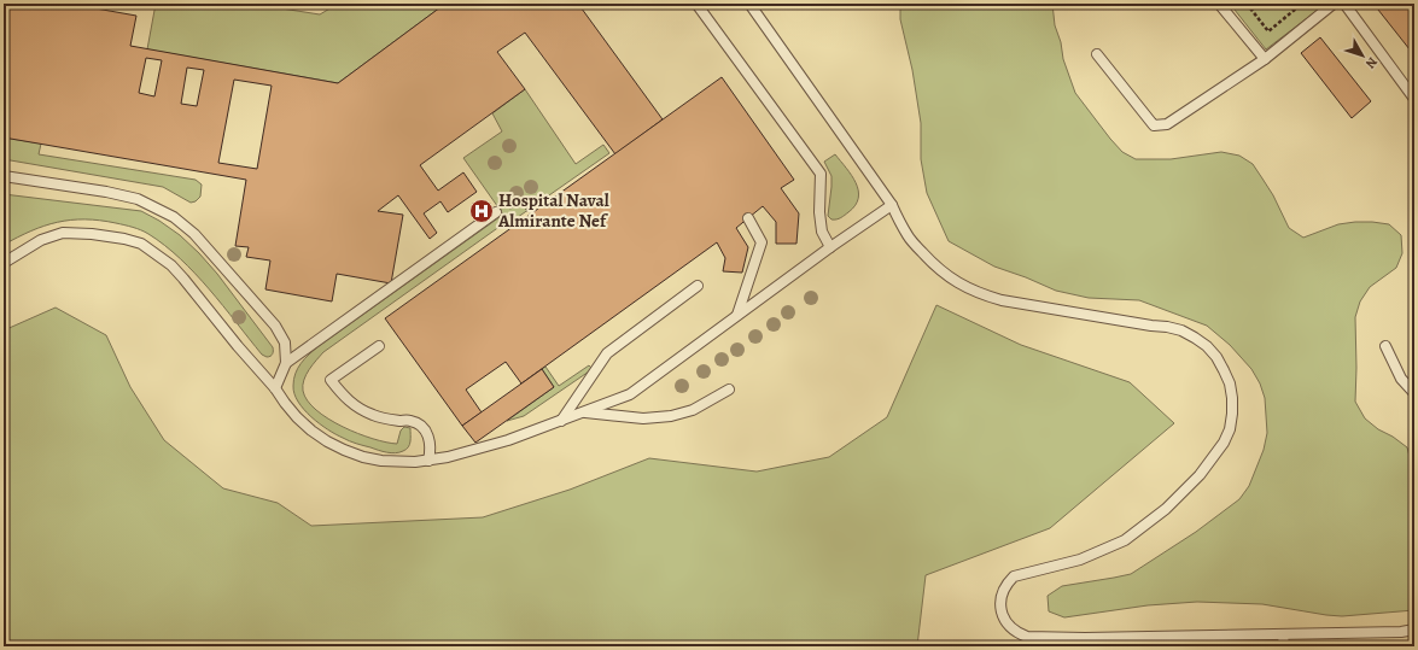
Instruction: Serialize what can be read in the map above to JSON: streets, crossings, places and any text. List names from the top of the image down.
{
  "places": {
    "hospital": ["Hospital Naval Almirante Nef"]
  },
  "north": "bottom right"
}
